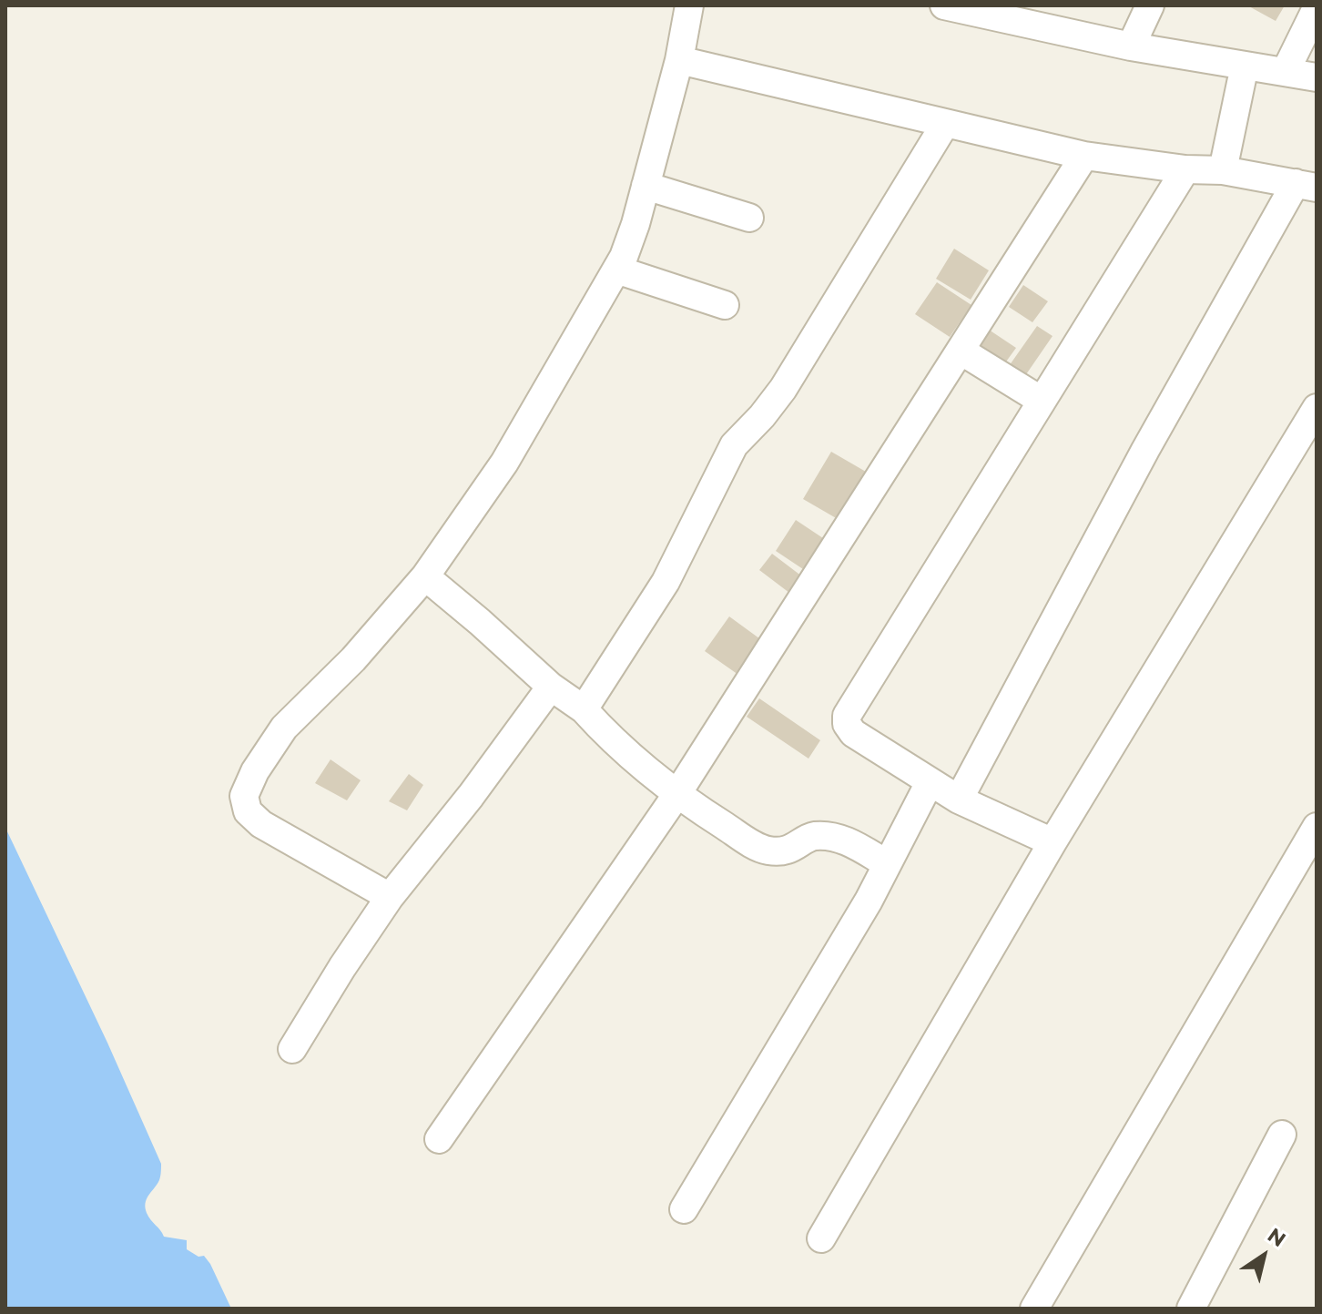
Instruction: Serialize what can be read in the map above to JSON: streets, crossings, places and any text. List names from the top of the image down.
{
  "north": "top right"
}
